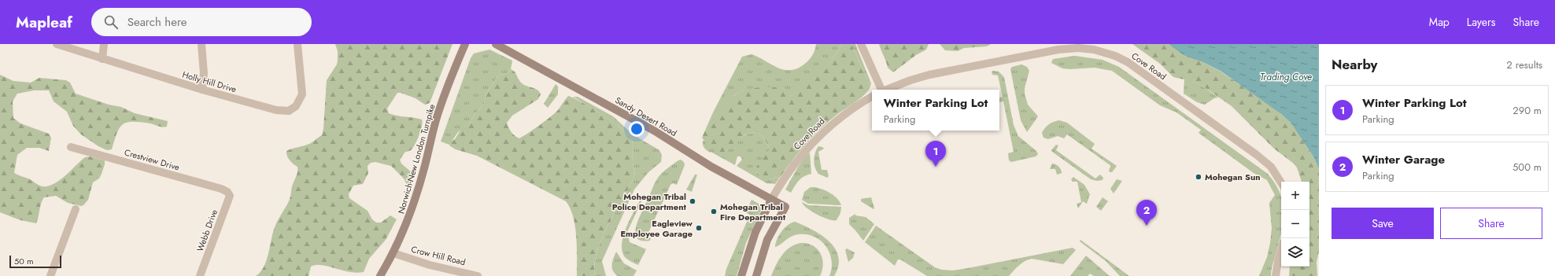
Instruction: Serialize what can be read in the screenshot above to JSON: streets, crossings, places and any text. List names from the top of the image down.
{
  "streets": {
    "main road": ["Sandy Desert Road", "Norwich-New London Turnpike"],
    "street": [
      "Cove Road",
      "Holly Hill Drive",
      "Crestview Drive",
      "Webb Drive",
      "Crow Hill Road"
    ]
  },
  "crossings": [
    ["Cove Road", "Sandy Desert Road"],
    ["Norwich-New London Turnpike", "Crow Hill Road"],
    ["Crestview Drive", "Webb Drive"]
  ],
  "water": ["Trading Cove"],
  "places": [
    "Mohegan Sun",
    "Mohegan Tribal Police Department",
    "Mohegan Tribal Fire Department",
    "Eagleview Employee Garage"
  ],
  "scale_bar": "50 m",
  "page": {
    "header": "Mapleaf",
    "search": "Search here",
    "nav": ["Map", "Layers", "Share"],
    "heading": ["Nearby", "2 results"],
    "list": [
      {
        "mark": "1",
        "name": "Winter Parking Lot",
        "note": "Parking",
        "value": "290 m"
      },
      {
        "mark": "2",
        "name": "Winter Garage",
        "note": "Parking",
        "value": "500 m"
      }
    ],
    "popup": ["Winter Parking Lot", "Parking"],
    "pins": ["1", "2"],
    "map_buttons": ["+", "−"],
    "buttons": ["Save", "Share"],
    "scale": "50 m"
  }
}
